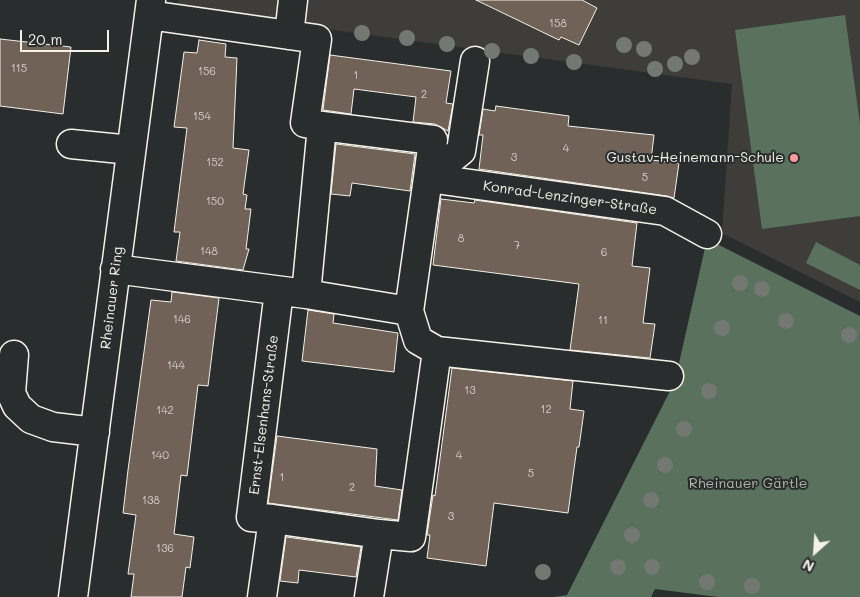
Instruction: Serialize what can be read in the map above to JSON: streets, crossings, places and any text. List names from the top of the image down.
{
  "streets": {
    "street": ["Konrad-Lenzinger-Straße", "Rheinauer Ring", "Ernst-Elsenhans-Straße"]
  },
  "parks": ["Rheinauer Gärtle"],
  "places": ["Gustav-Heinemann-Schule"],
  "house_numbers": [
    "158",
    "115",
    "156",
    "1",
    "2",
    "154",
    "4",
    "3",
    "152",
    "5",
    "150",
    "8",
    "7",
    "148",
    "6",
    "146",
    "11",
    "144",
    "13",
    "12",
    "142",
    "140",
    "4",
    "5",
    "1",
    "2",
    "138",
    "3",
    "136"
  ],
  "scale_bar": "20 m",
  "north": "bottom left"
}
